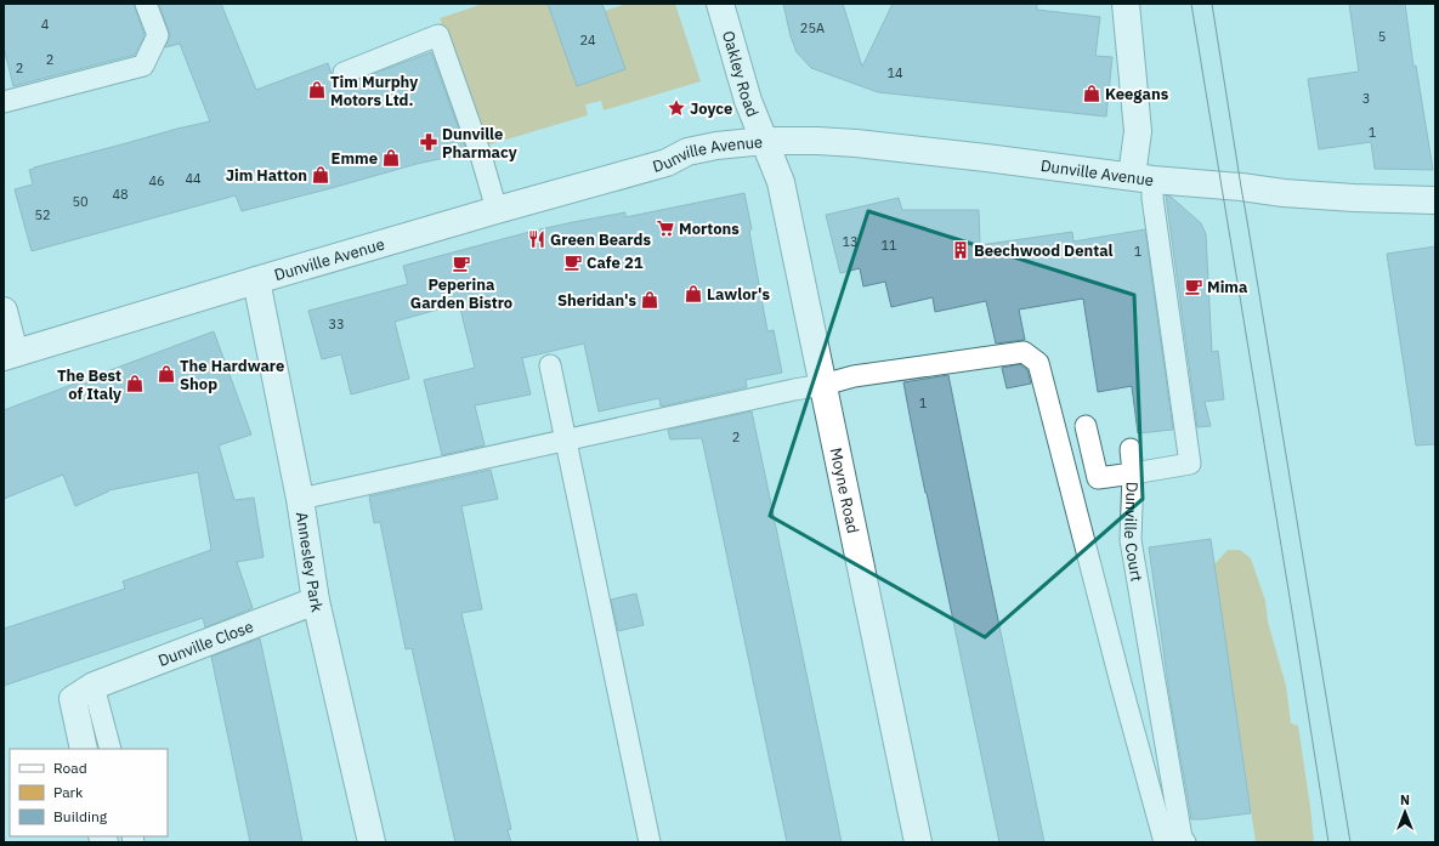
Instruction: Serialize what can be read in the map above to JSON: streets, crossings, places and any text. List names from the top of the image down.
{
  "streets": {
    "street": [
      "Oakley Road",
      "Dunville Avenue",
      "Moyne Road",
      "Annesley Park",
      "Dunville Close"
    ],
    "lane": ["Dunville Court"]
  },
  "crossings": [
    ["Oakley Road", "Dunville Avenue"],
    ["Oakley Road", "Moyne Road"],
    ["Dunville Avenue", "Moyne Road"],
    ["Dunville Avenue", "Dunville Court"],
    ["Dunville Avenue", "Annesley Park"],
    ["Annesley Park", "Dunville Close"]
  ],
  "places": {
    "shop": [
      "Tim Murphy Motors Ltd.",
      "Keegans",
      "Emme",
      "Jim Hatton",
      "Lawlor's",
      "Sheridan's",
      "The Hardware Shop",
      "The Best of Italy"
    ],
    "place": ["Joyce"],
    "pharmacy": ["Dunville Pharmacy"],
    "supermarket": ["Mortons"],
    "restaurant": ["Green Beards"],
    "building": ["Beechwood Dental"],
    "cafe": ["Cafe 21", "Peperina Garden Bistro", "Mima"]
  },
  "house_numbers": [
    "4",
    "25A",
    "5",
    "24",
    "2",
    "2",
    "14",
    "3",
    "1",
    "44",
    "46",
    "48",
    "50",
    "52",
    "13",
    "11",
    "1",
    "33",
    "1",
    "2"
  ],
  "legend": ["Road", "Park", "Building"],
  "north": "top"
}
